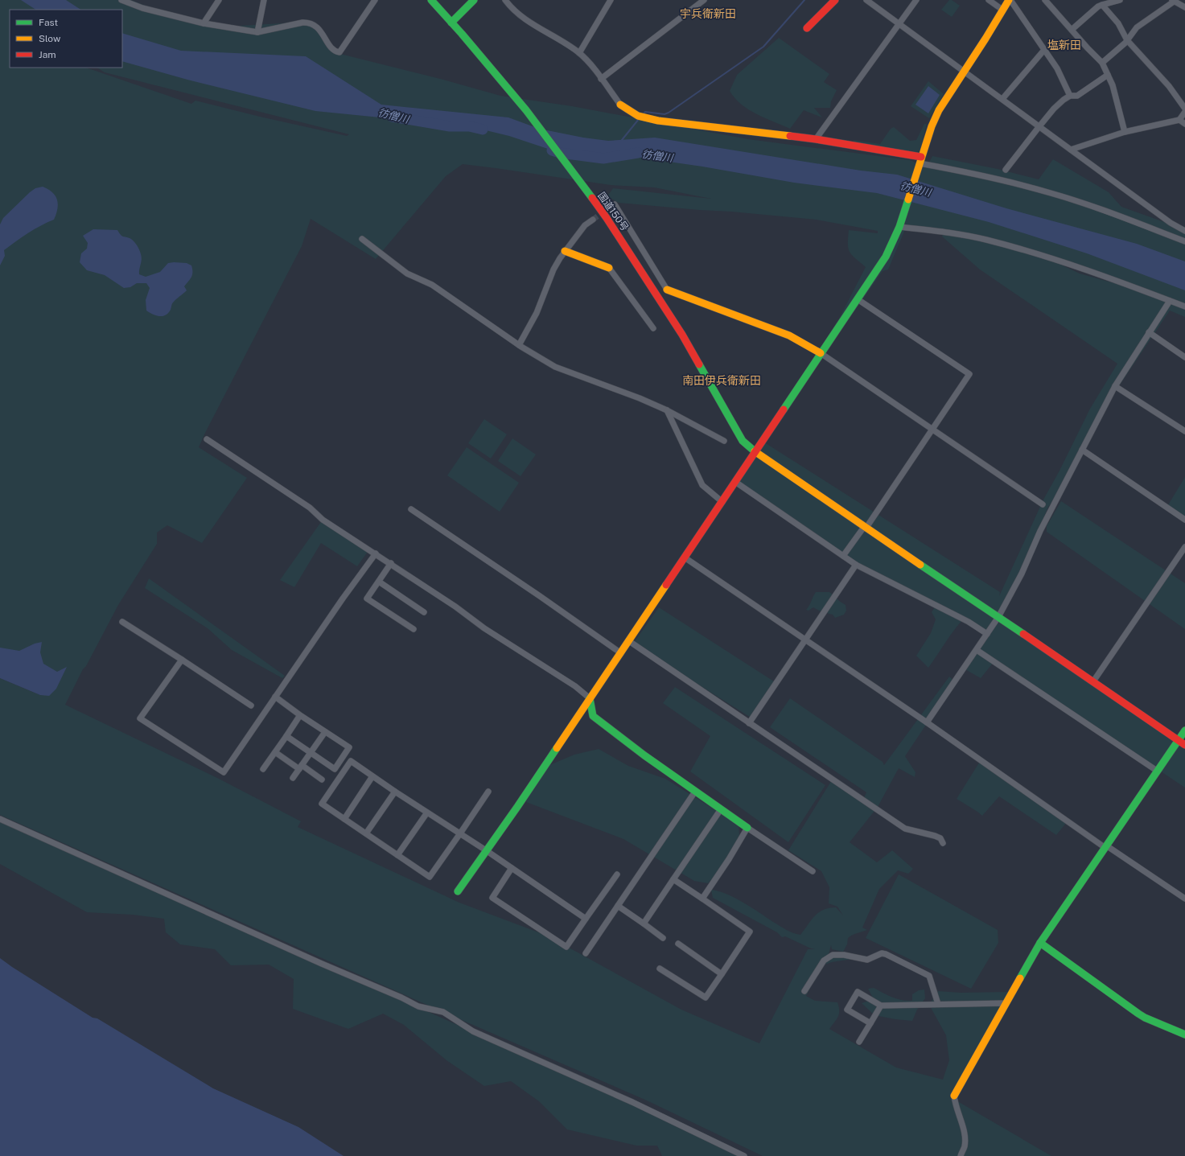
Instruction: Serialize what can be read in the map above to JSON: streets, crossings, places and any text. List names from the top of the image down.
{
  "streets": {
    "main road": ["国道150号"]
  },
  "districts": ["宇兵衛新田", "塩新田", "南田伊兵衛新田"],
  "water": ["彷僧川"],
  "legend": ["Fast", "Slow", "Jam"]
}
